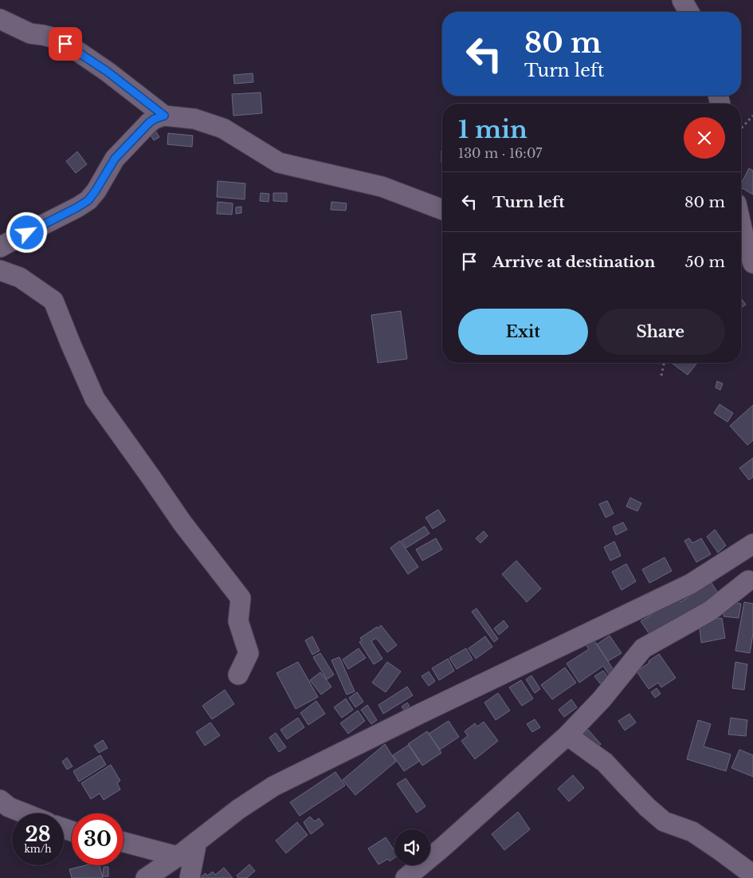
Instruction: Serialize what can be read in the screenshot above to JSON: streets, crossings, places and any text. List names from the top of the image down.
{
  "page": {
    "turn": ["80 m", "Turn left"],
    "heading": ["1 min", "130 m · 16:07"],
    "list": [
      {
        "name": "Turn left",
        "value": "80 m"
      },
      {
        "name": "Arrive at destination",
        "value": "50 m"
      }
    ],
    "buttons": ["Exit", "Share"],
    "speed": "28 km/h",
    "limit": "30"
  }
}
